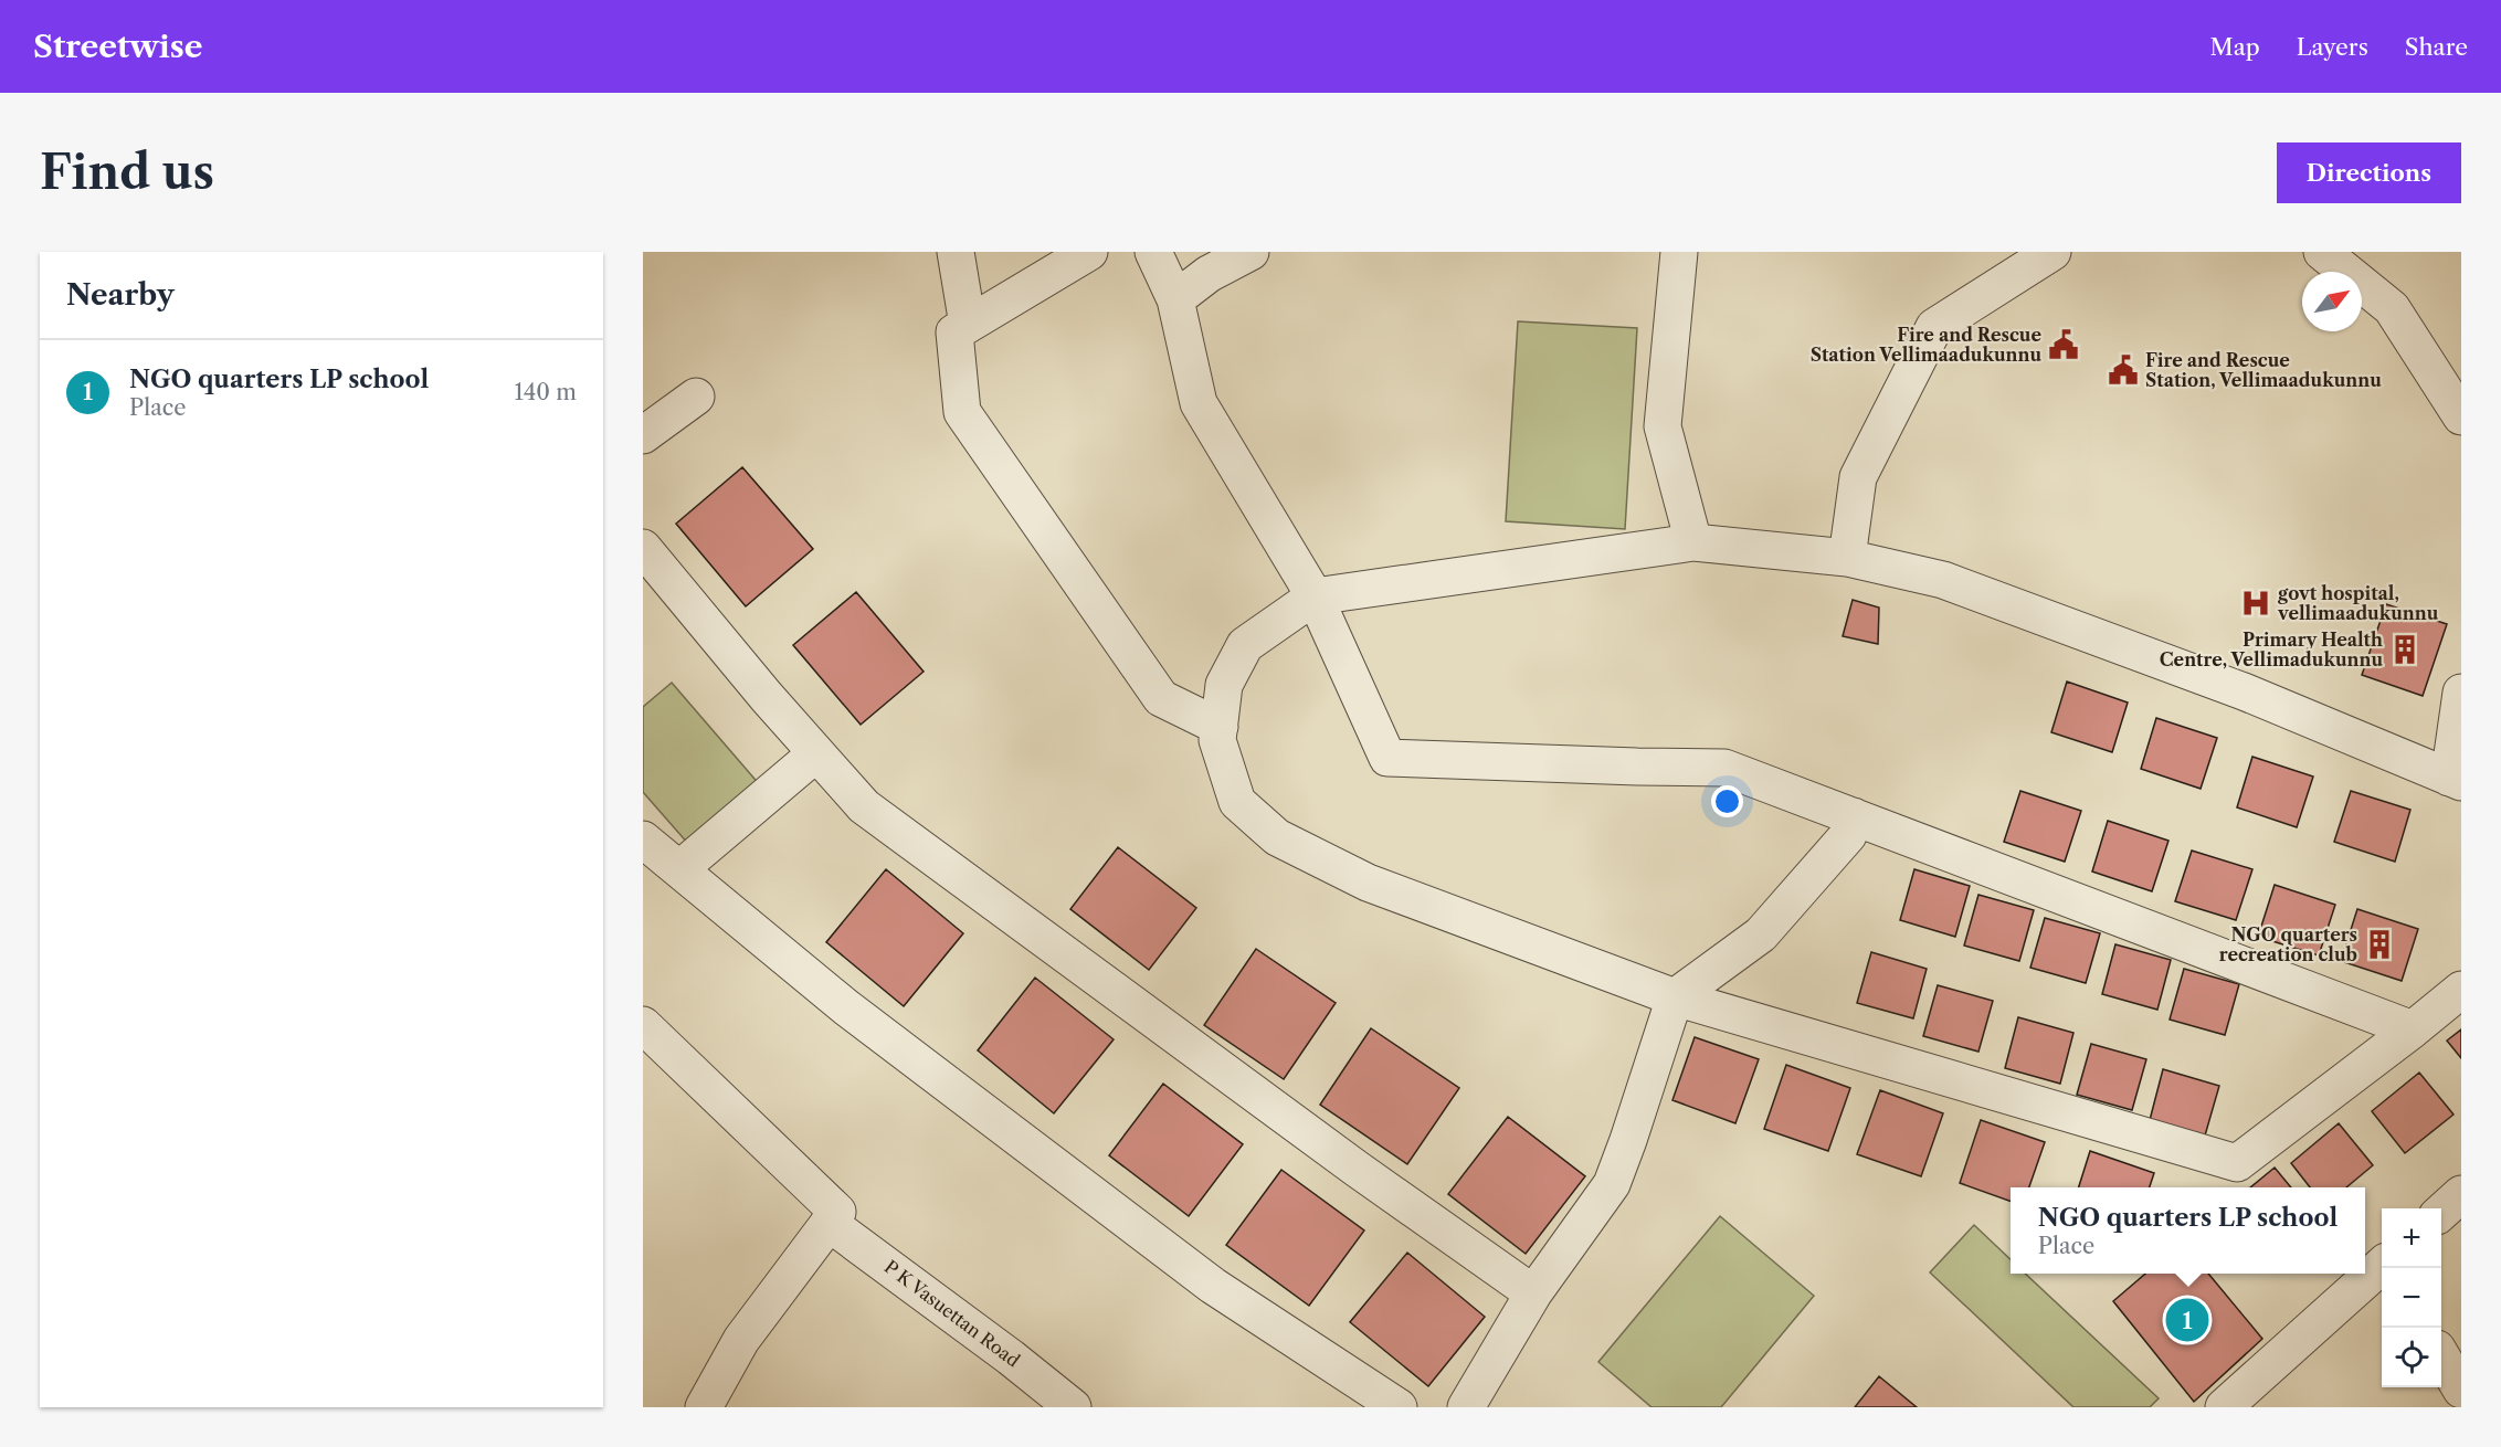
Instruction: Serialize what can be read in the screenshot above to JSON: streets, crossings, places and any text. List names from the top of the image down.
{
  "streets": {
    "street": ["P K Vasuettan Road"]
  },
  "places": {
    "public building": ["Fire and Rescue Station Vellimaadukunnu", "Fire and Rescue Station, Vellimaadukunnu"],
    "hospital": ["govt hospital, vellimaadukunnu"],
    "building": ["Primary Health Centre, Vellimadukunnu", "NGO quarters recreation club"]
  },
  "north": "top right",
  "page": {
    "header": "Streetwise",
    "nav": ["Map", "Layers", "Share"],
    "buttons": "Directions",
    "title": "Find us",
    "heading": "Nearby",
    "list": [
      {
        "mark": "1",
        "name": "NGO quarters LP school",
        "note": "Place",
        "value": "140 m"
      }
    ],
    "popup": ["NGO quarters LP school", "Place"],
    "map_buttons": ["+", "−"],
    "pins": "1"
  }
}
